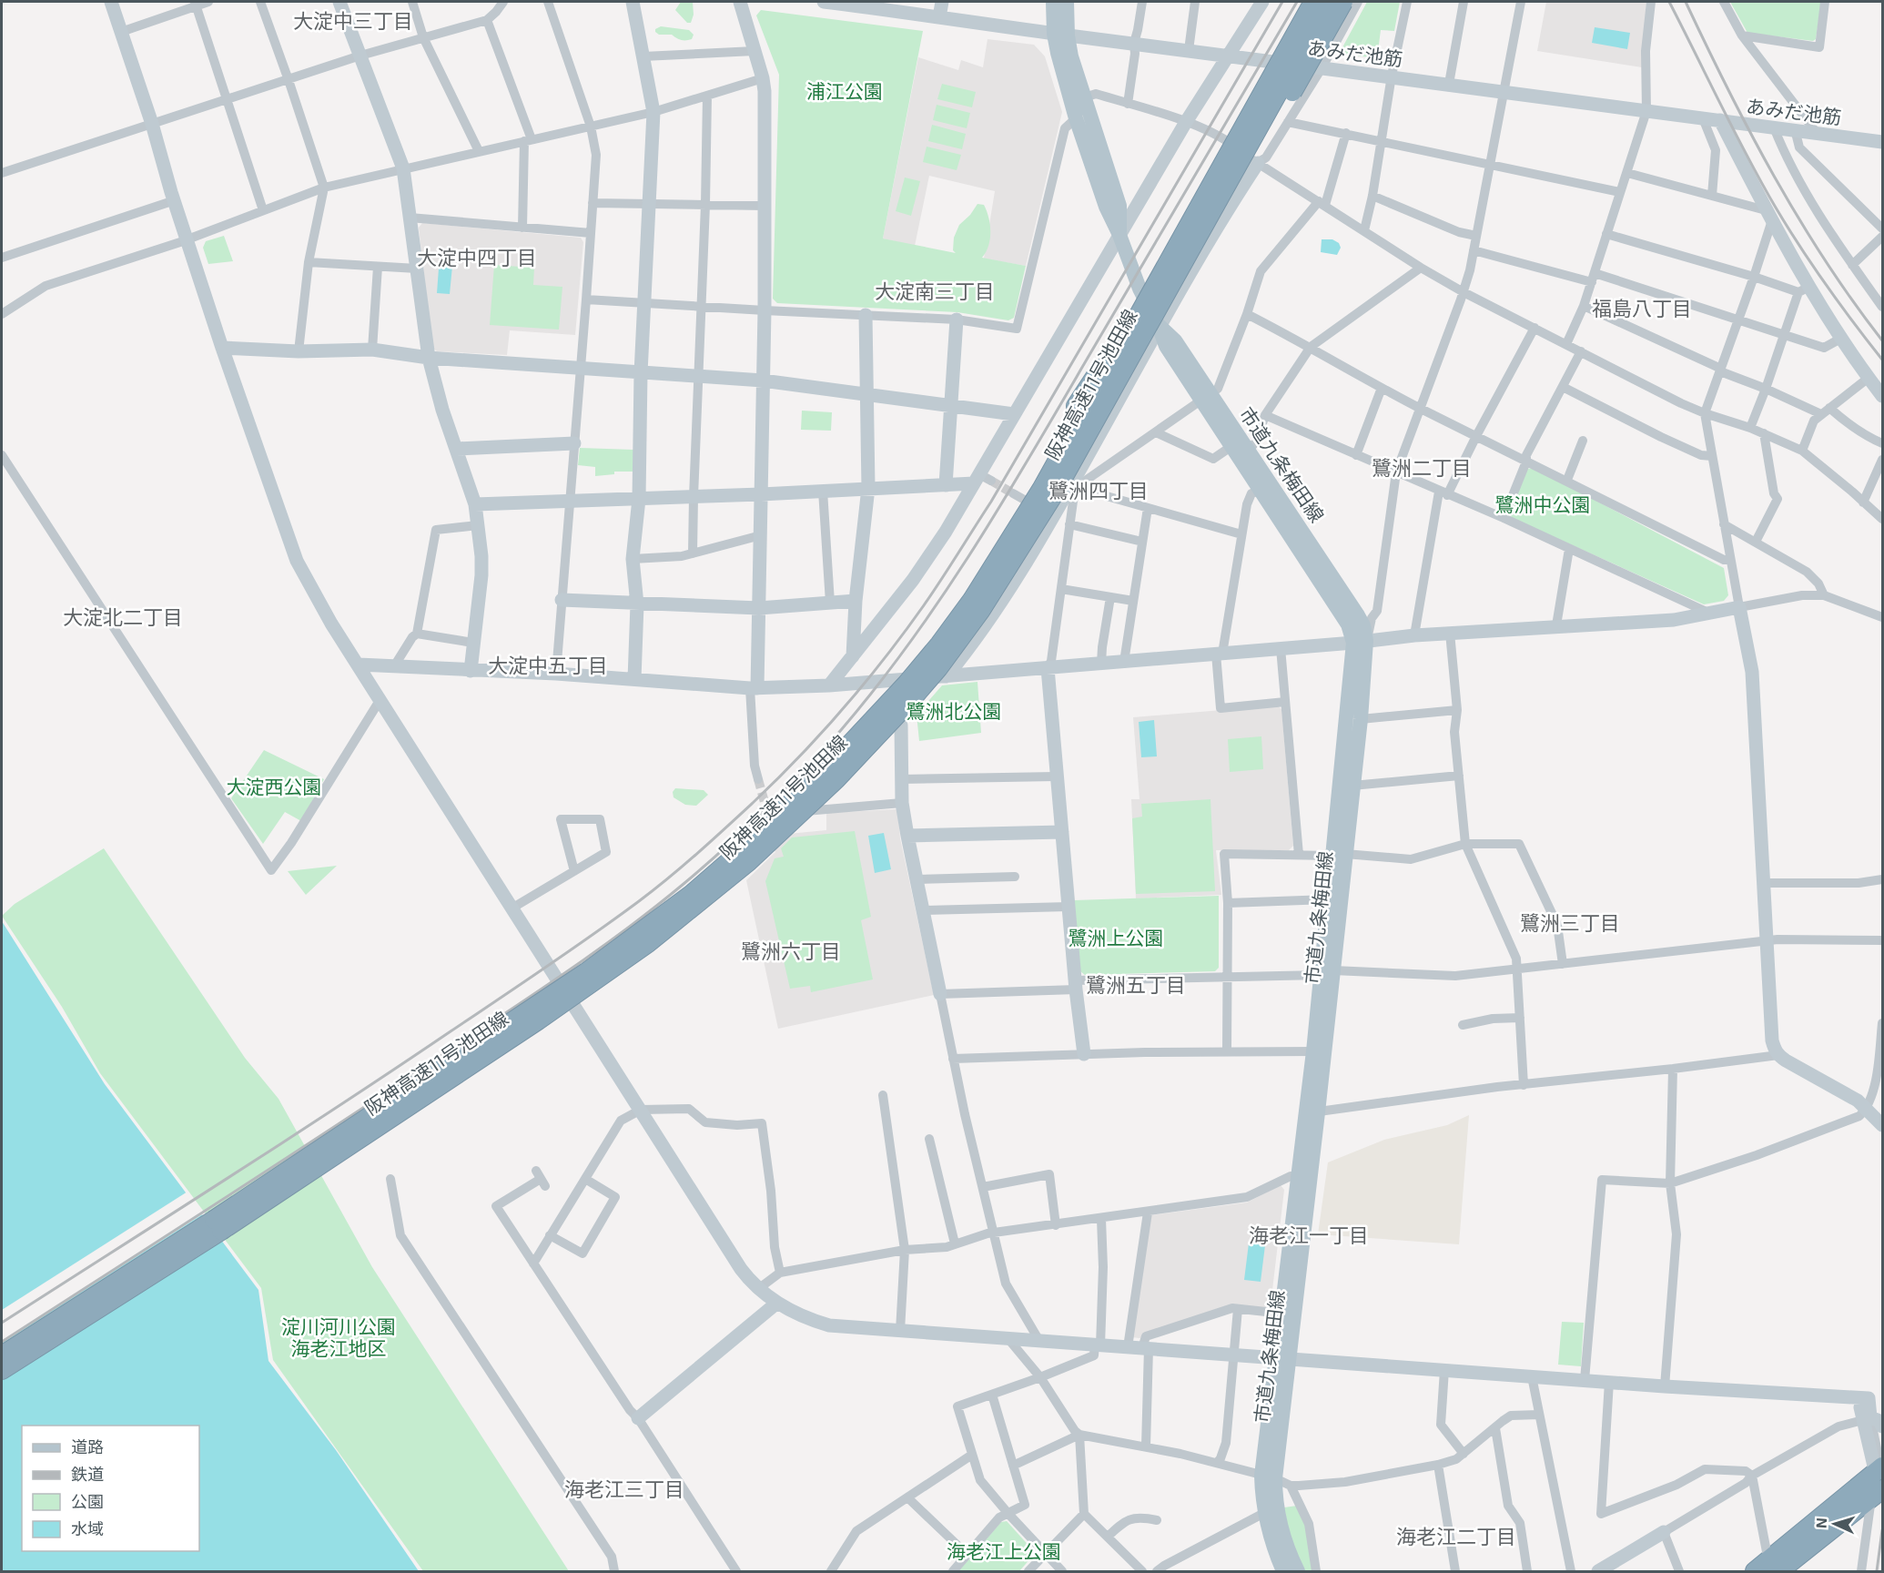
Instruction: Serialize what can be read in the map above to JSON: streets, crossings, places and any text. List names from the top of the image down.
{
  "streets": {
    "highway": ["阪神高速11号池田線"],
    "main road": ["市道九条梅田線"],
    "street": ["あみだ池筋"]
  },
  "crossings": [
    ["あみだ池筋", "市道九条梅田線"]
  ],
  "districts": [
    "大淀中三丁目",
    "大淀中四丁目",
    "大淀南三丁目",
    "福島八丁目",
    "鷺洲二丁目",
    "鷺洲四丁目",
    "大淀北二丁目",
    "大淀中五丁目",
    "鷺洲三丁目",
    "鷺洲六丁目",
    "鷺洲五丁目",
    "海老江一丁目",
    "海老江三丁目",
    "海老江二丁目"
  ],
  "parks": [
    "浦江公園",
    "鷺洲中公園",
    "鷺洲北公園",
    "大淀西公園",
    "鷺洲上公園",
    "淀川河川公園 海老江地区",
    "海老江上公園"
  ],
  "legend": [
    "道路",
    "鉄道",
    "公園",
    "水域"
  ],
  "north": "left"
}
